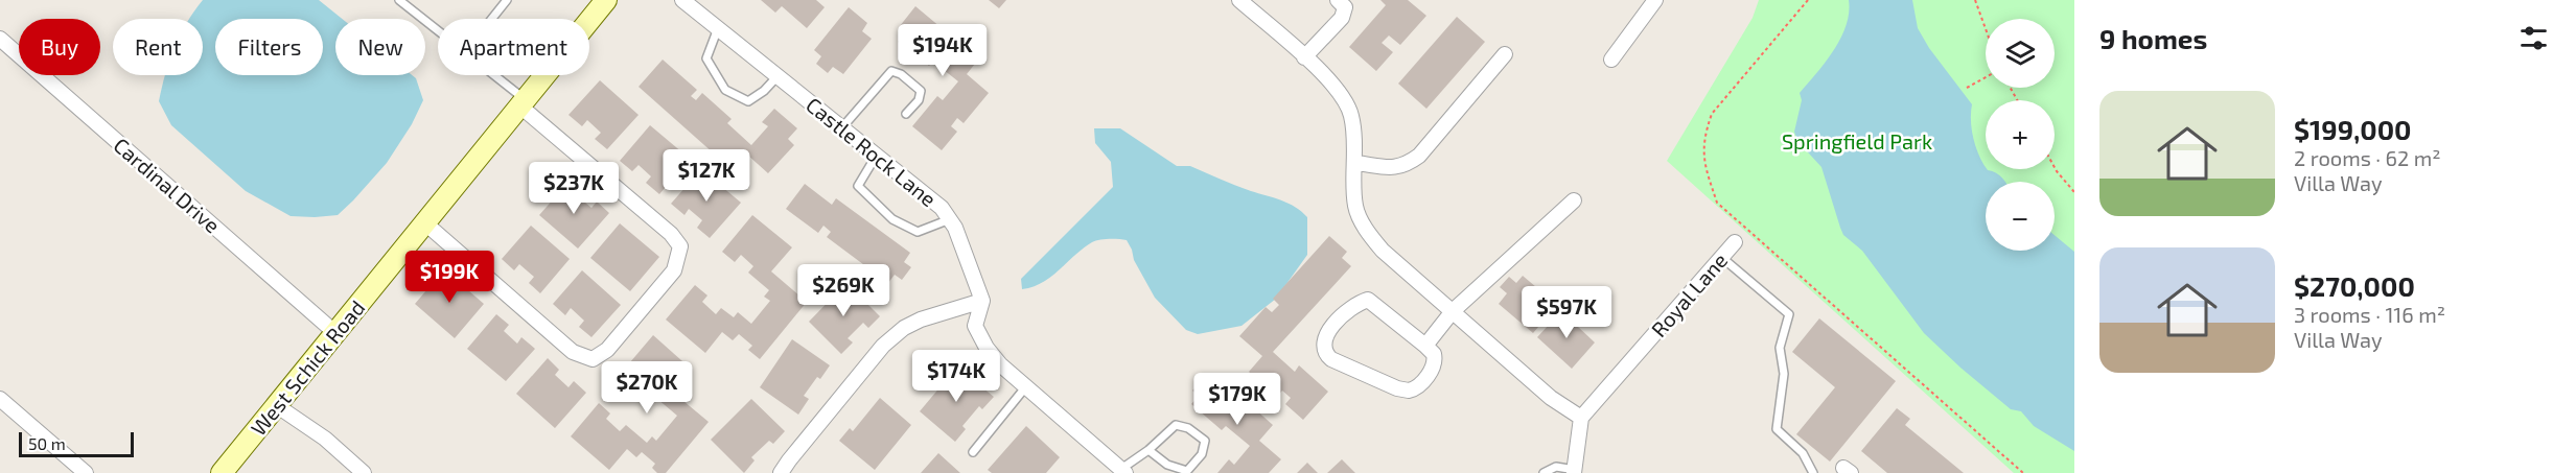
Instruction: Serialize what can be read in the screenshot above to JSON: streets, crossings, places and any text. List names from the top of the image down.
{
  "streets": {
    "street": [
      "Castle Rock Lane",
      "Cardinal Drive",
      "Royal Lane",
      "West Schick Road"
    ]
  },
  "crossings": [
    ["Cardinal Drive", "West Schick Road"]
  ],
  "parks": ["Springfield Park"],
  "scale_bar": "50 m",
  "page": {
    "heading": "9 homes",
    "map_buttons": ["+", "−"],
    "chip": [
      "Buy",
      "Rent",
      "Filters",
      "New",
      "Apartment"
    ],
    "price": [
      "$194K",
      "$127K",
      "$237K",
      "$199K",
      "$269K",
      "$597K",
      "$174K",
      "$270K",
      "$179K"
    ],
    "list": [
      {
        "name": "$199,000",
        "note": "2 rooms · 62 m² · Villa Way"
      },
      {
        "name": "$270,000",
        "note": "3 rooms · 116 m² · Villa Way"
      }
    ],
    "scale": "50 m"
  }
}
